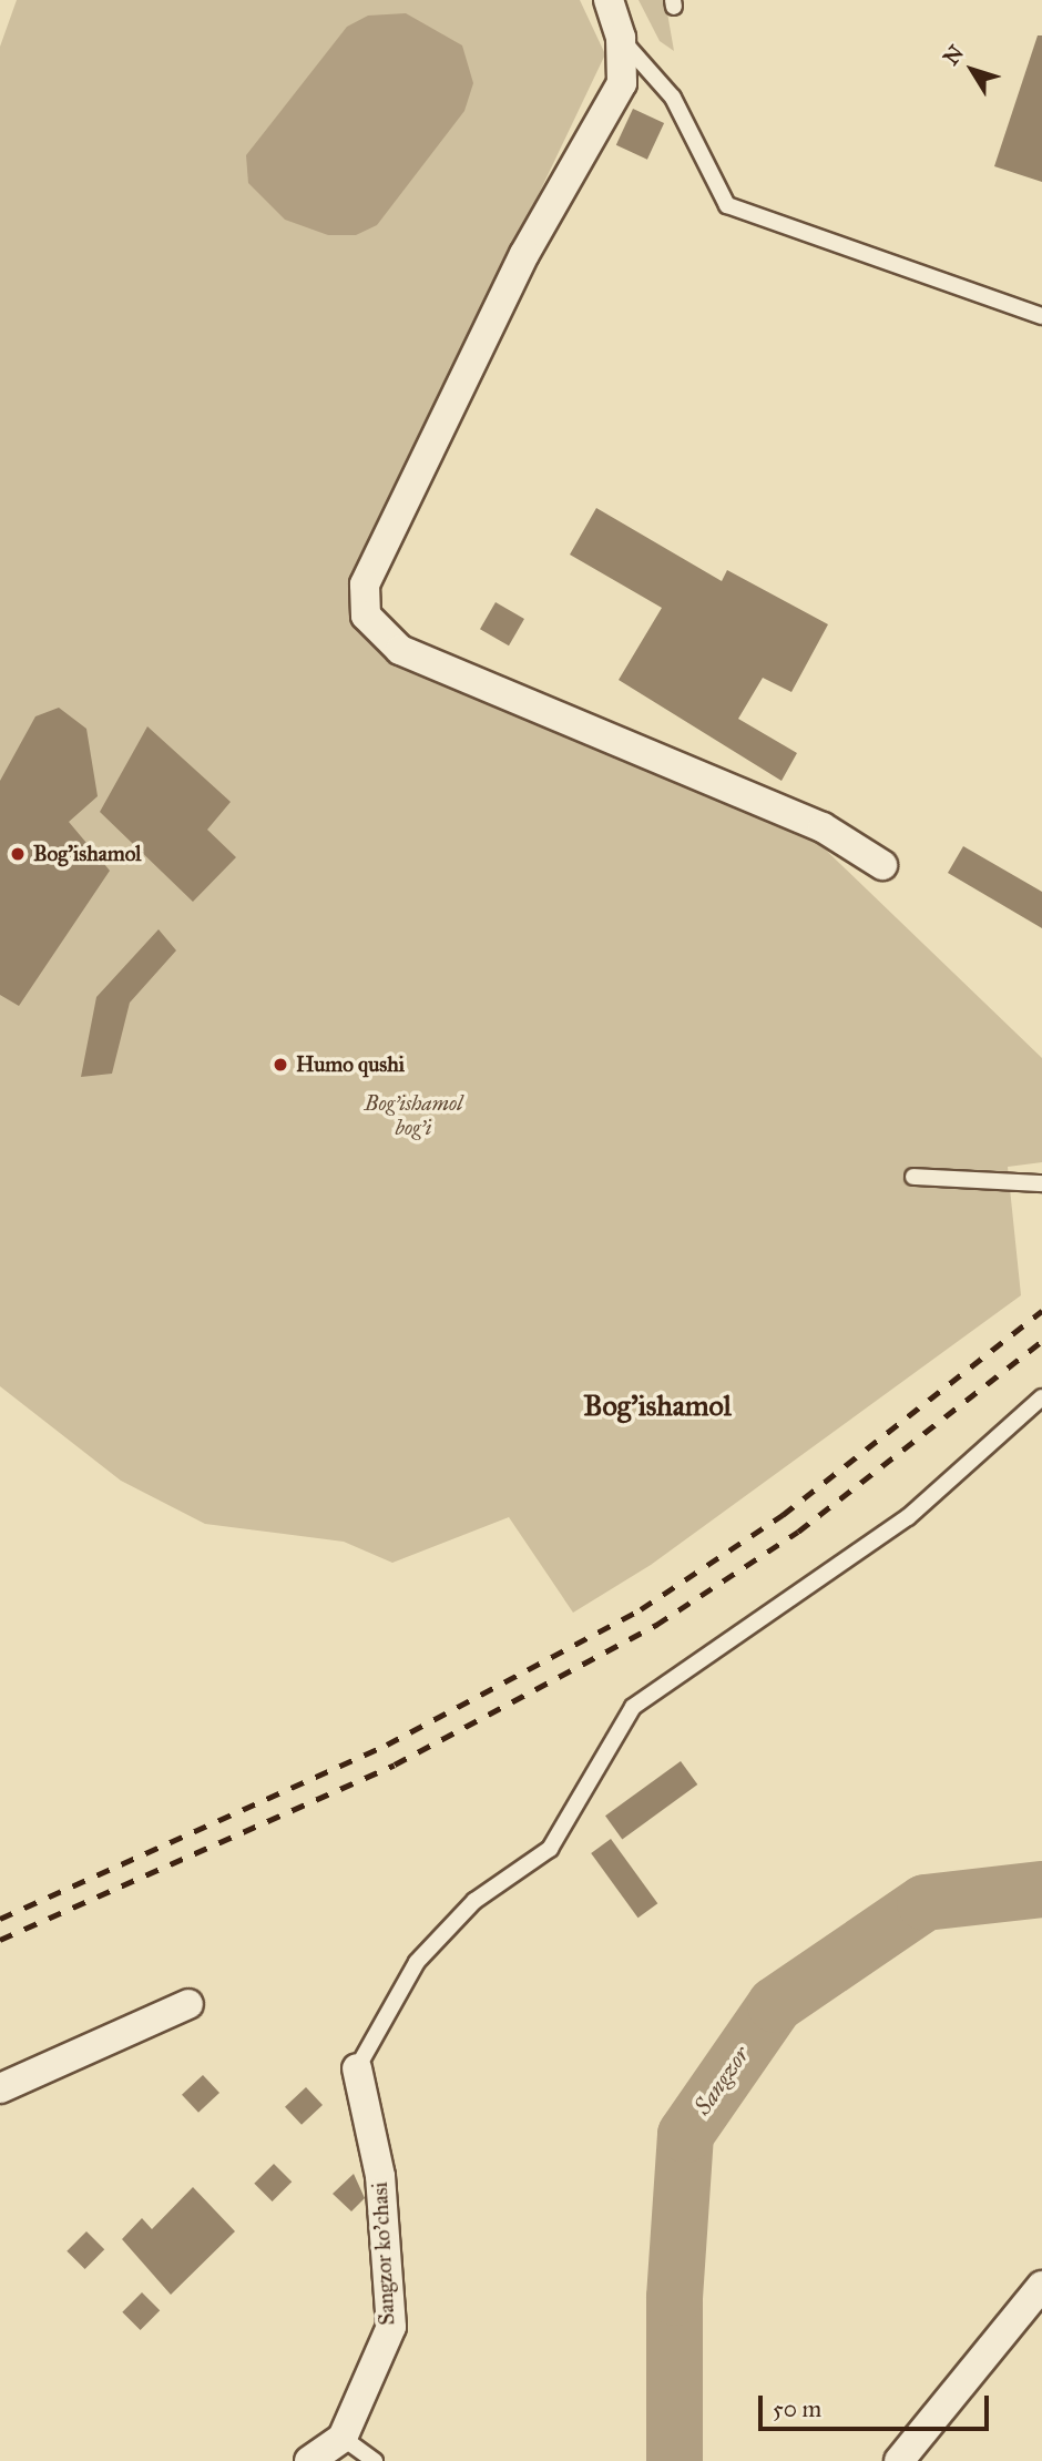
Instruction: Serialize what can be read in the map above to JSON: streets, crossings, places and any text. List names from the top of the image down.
{
  "streets": {
    "street": ["Sangzor ko'chasi"]
  },
  "districts": ["Bog'ishamol"],
  "water": ["Sangzor"],
  "parks": ["Bog'ishamol bog'i"],
  "places": ["Bog'ishamol", "Humo qushi"],
  "scale_bar": "50 m",
  "north": "top left"
}
